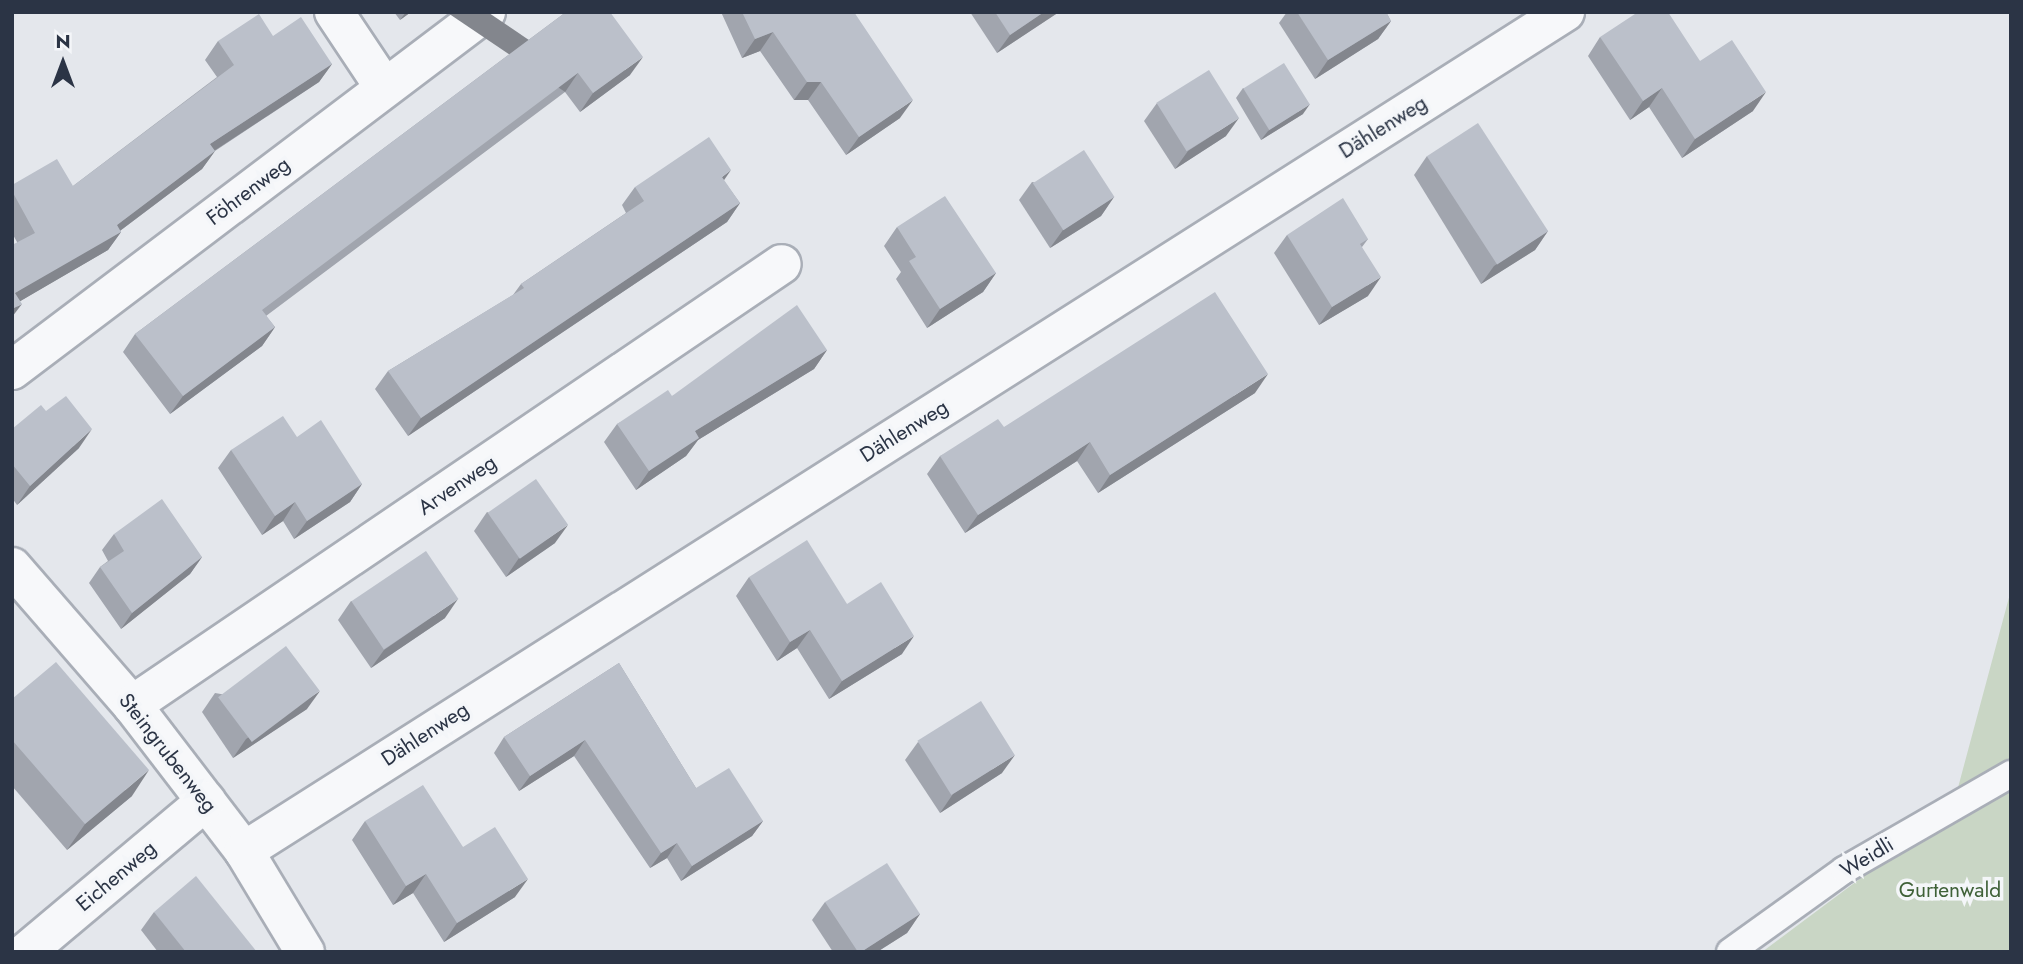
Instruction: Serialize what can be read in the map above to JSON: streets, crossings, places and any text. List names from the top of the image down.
{
  "streets": {
    "street": [
      "Dählenweg",
      "Föhrenweg",
      "Arvenweg",
      "Steingrubenweg",
      "Eichenweg"
    ],
    "lane": ["Weidli"]
  },
  "crossings": [
    ["Dählenweg", "Steingrubenweg"],
    ["Arvenweg", "Steingrubenweg"],
    ["Steingrubenweg", "Eichenweg"]
  ],
  "parks": ["Gurtenwald"],
  "north": "top"
}
